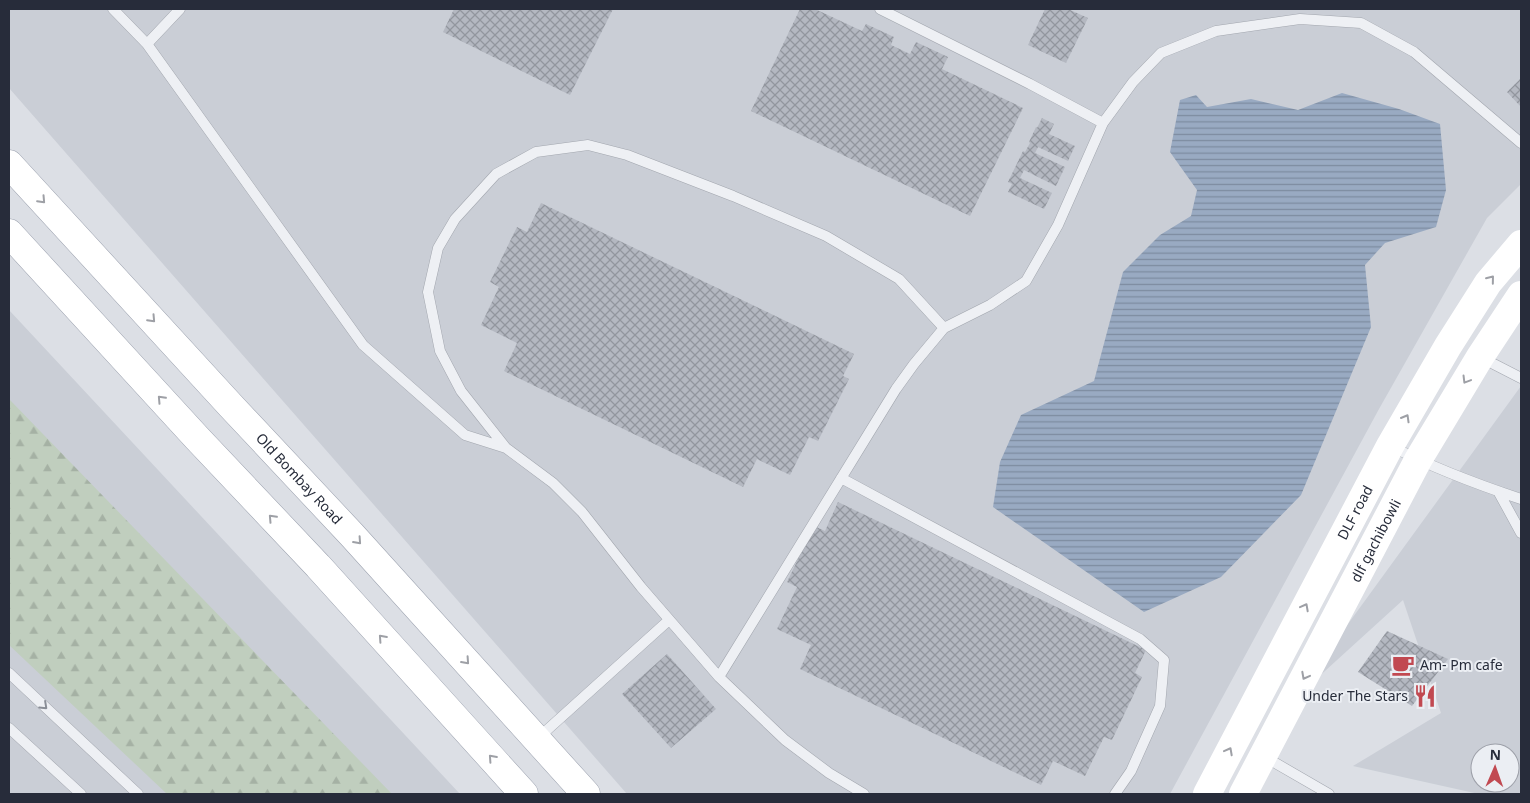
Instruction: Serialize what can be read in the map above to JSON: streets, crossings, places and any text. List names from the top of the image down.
{
  "streets": {
    "main road": ["Old Bombay Road", "DLF road", "dlf gachibowli"]
  },
  "one_way": ["DLF road", "dlf gachibowli"],
  "places": {
    "cafe": ["Am- Pm cafe"],
    "restaurant": ["Under The Stars"]
  },
  "north": "top"
}
